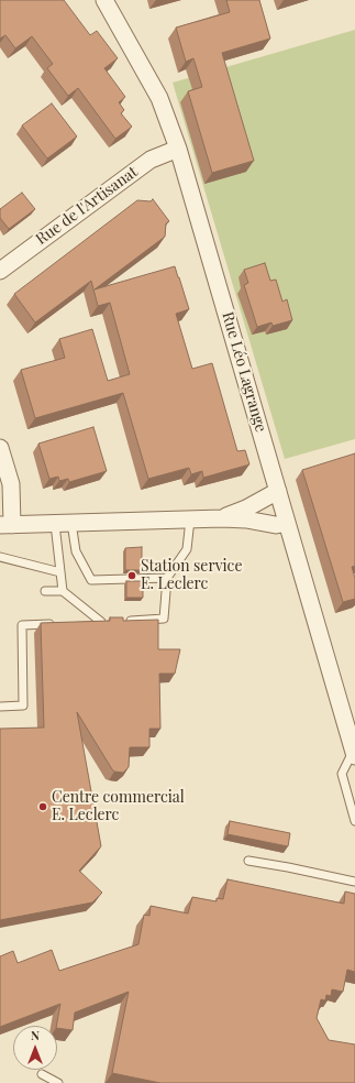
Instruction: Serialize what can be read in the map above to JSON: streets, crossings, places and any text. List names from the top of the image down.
{
  "streets": {
    "street": ["Rue de l'Artisanat", "Rue Léo Lagrange"]
  },
  "crossings": [
    ["Rue de l'Artisanat", "Rue Léo Lagrange"]
  ],
  "places": ["Station service E. Leclerc", "Centre commercial E. Leclerc"],
  "north": "top"
}
